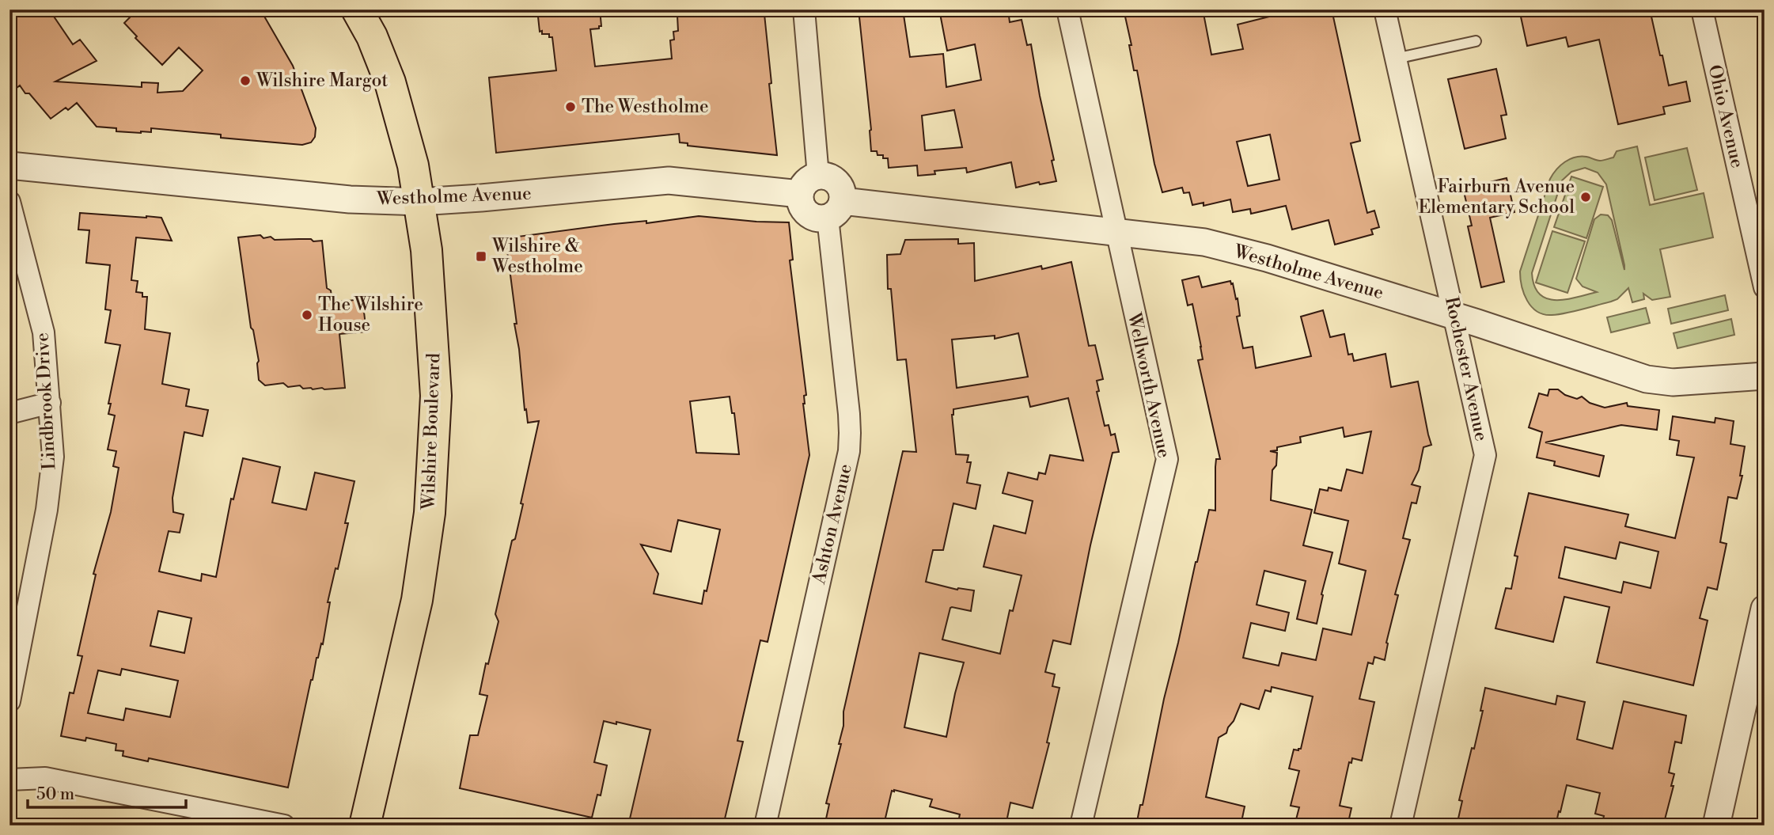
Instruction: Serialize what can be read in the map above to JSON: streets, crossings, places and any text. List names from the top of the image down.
{
  "streets": {
    "main road": ["Wilshire Boulevard"],
    "street": [
      "Ohio Avenue",
      "Westholme Avenue",
      "Rochester Avenue",
      "Wellworth Avenue",
      "Lindbrook Drive",
      "Ashton Avenue"
    ]
  },
  "crossings": [
    ["Westholme Avenue", "Rochester Avenue"],
    ["Westholme Avenue", "Wellworth Avenue"],
    ["Westholme Avenue", "Wilshire Boulevard"],
    ["Westholme Avenue", "Ashton Avenue"]
  ],
  "places": {
    "other": [
      "Wilshire Margot",
      "The Westholme",
      "Fairburn Avenue Elementary School",
      "The Wilshire House"
    ],
    "transit": ["Wilshire & Westholme"]
  },
  "scale_bar": "50 m"
}
